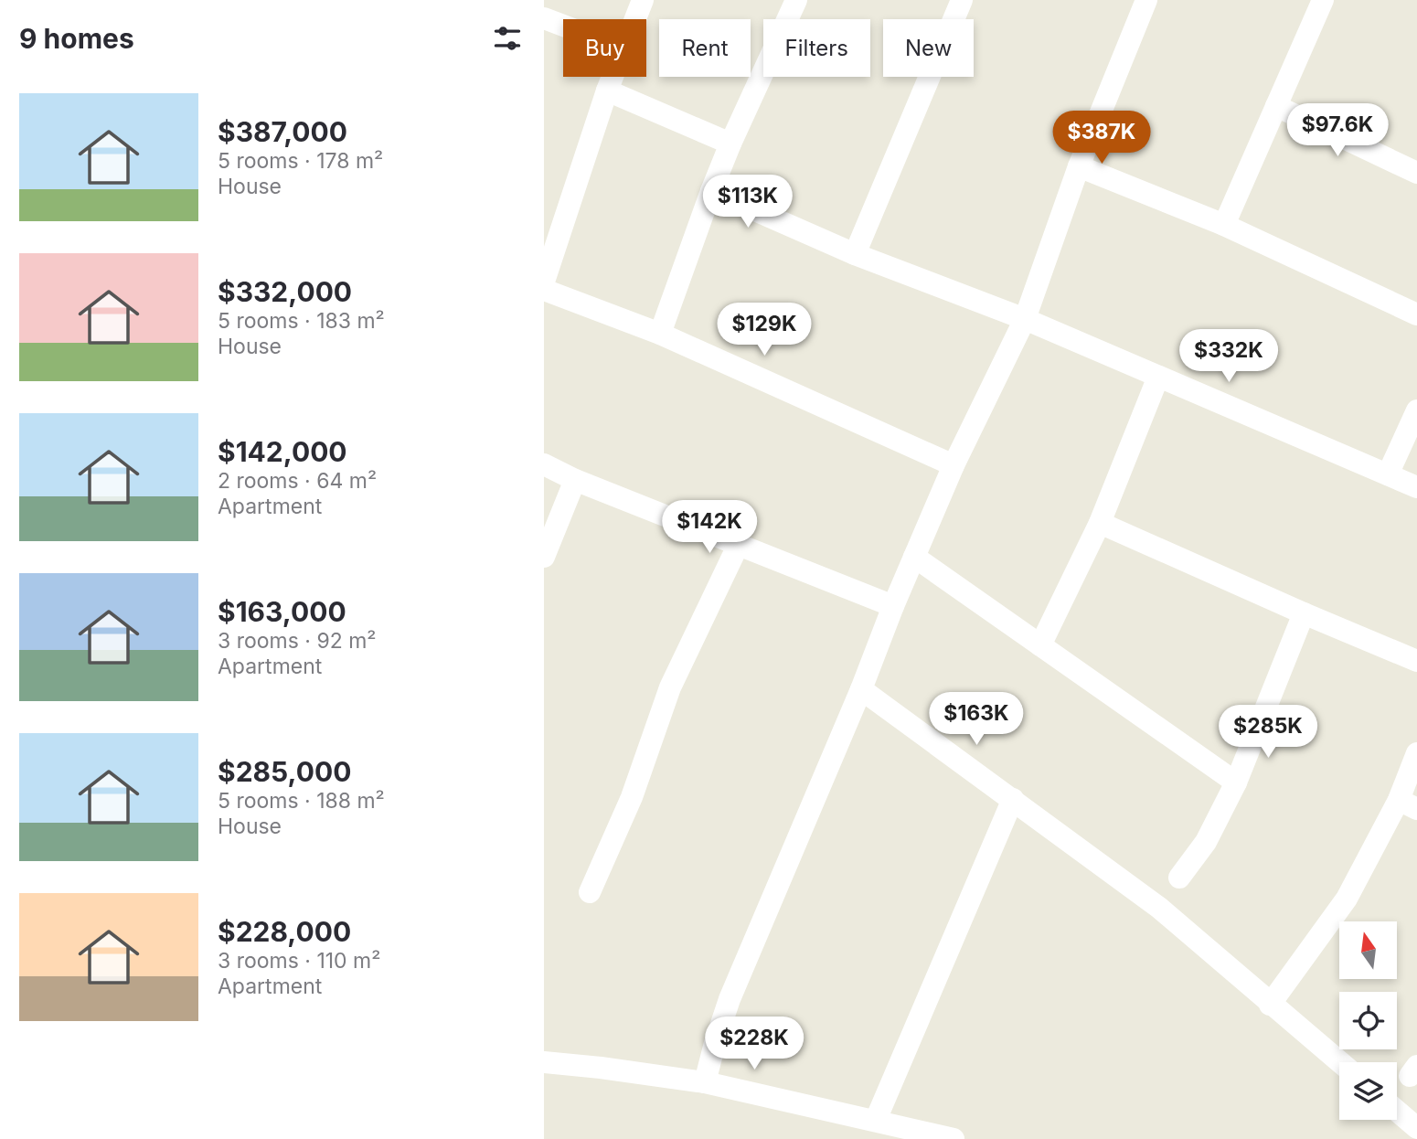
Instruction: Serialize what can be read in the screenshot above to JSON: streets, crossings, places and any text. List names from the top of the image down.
{
  "north": "top",
  "page": {
    "heading": "9 homes",
    "chip": [
      "Buy",
      "Rent",
      "Filters",
      "New"
    ],
    "list": [
      {
        "name": "$387,000",
        "note": "5 rooms · 178 m² · House"
      },
      {
        "name": "$332,000",
        "note": "5 rooms · 183 m² · House"
      },
      {
        "name": "$142,000",
        "note": "2 rooms · 64 m² · Apartment"
      },
      {
        "name": "$163,000",
        "note": "3 rooms · 92 m² · Apartment"
      },
      {
        "name": "$285,000",
        "note": "5 rooms · 188 m² · House"
      },
      {
        "name": "$228,000",
        "note": "3 rooms · 110 m² · Apartment"
      }
    ],
    "price": [
      "$97.6K",
      "$387K",
      "$113K",
      "$129K",
      "$332K",
      "$142K",
      "$163K",
      "$285K",
      "$228K"
    ]
  }
}
